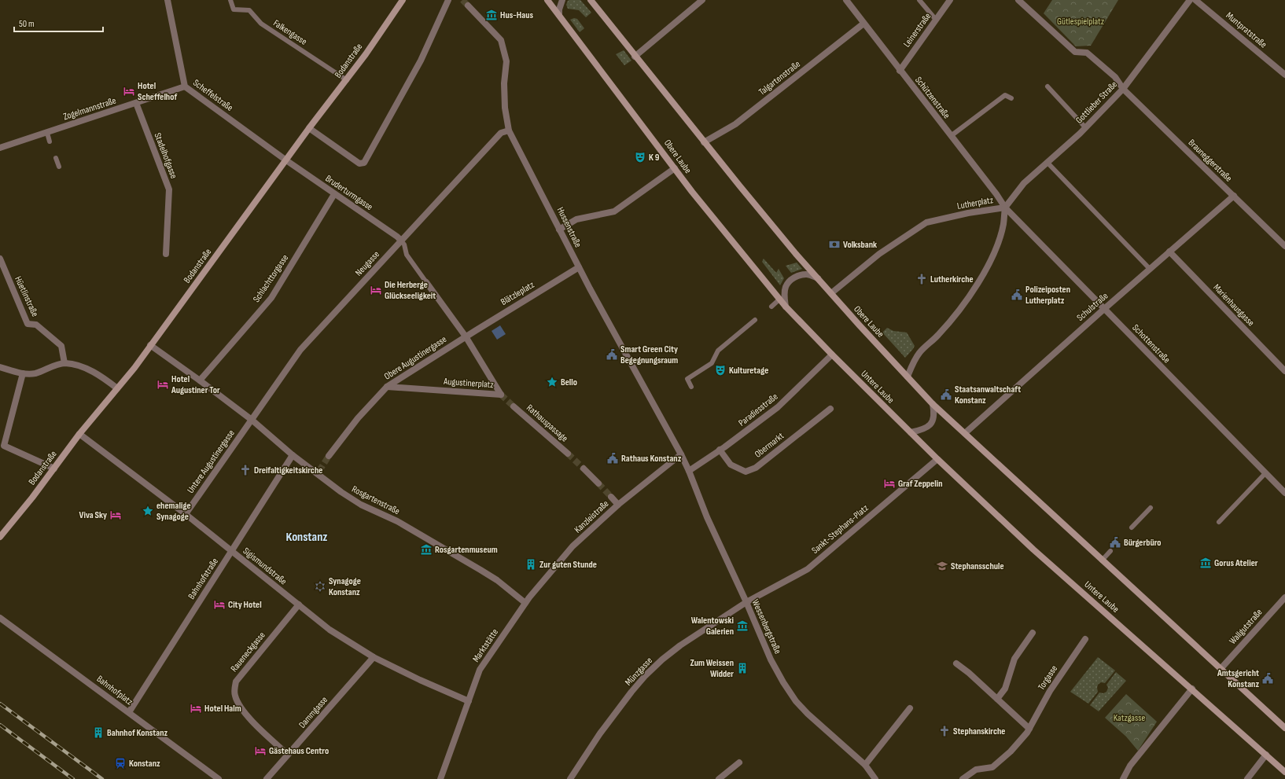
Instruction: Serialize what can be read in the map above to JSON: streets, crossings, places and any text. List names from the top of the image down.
{
  "streets": {
    "main road": ["Bodanstraße", "Obere Laube", "Untere Laube"],
    "street": [
      "Leinerstraße",
      "Muntpratstraße",
      "Talgartenstraße",
      "Scheffelstraße",
      "Schützenstraße",
      "Gottlieber Straße",
      "Zogelmannstraße",
      "Stadelhofgasse",
      "Brauneggerstraße",
      "Bruderturmgasse",
      "Lutherplatz",
      "Hussenstraße",
      "Neugasse",
      "Schlachttorgasse",
      "Blätzleplatz",
      "Hüetlinstraße",
      "Marienhausgasse",
      "Schulstraße",
      "Schottenstraße",
      "Obere Augustinergasse",
      "Augustinerplatz",
      "Paradiesstraße",
      "Rathauspassage",
      "Obermarkt",
      "Untere Augustinergasse",
      "Rosgartenstraße",
      "Kanzleistraße",
      "Sankt-Stephans-Platz",
      "Sigismundstraße",
      "Bahnhofstraße",
      "Wessenbergstraße",
      "Wallgutstraße",
      "Marktstätte",
      "Raueneckgasse",
      "Münzgasse",
      "Torgasse",
      "Bahnhofplatz",
      "Dammgasse"
    ],
    "lane": ["Falkengasse"]
  },
  "crossings": [
    ["Leinerstraße", "Schützenstraße"],
    ["Falkengasse", "Bodanstraße"],
    ["Bodanstraße", "Scheffelstraße"],
    ["Bodanstraße", "Bruderturmgasse"],
    ["Bodanstraße", "Rosgartenstraße"],
    ["Bodanstraße", "Sigismundstraße"],
    ["Talgartenstraße", "Schützenstraße"],
    ["Talgartenstraße", "Obere Laube"],
    ["Scheffelstraße", "Zogelmannstraße"],
    ["Scheffelstraße", "Bruderturmgasse"],
    ["Schützenstraße", "Gottlieber Straße"],
    ["Schützenstraße", "Lutherplatz"],
    ["Schützenstraße", "Schottenstraße"],
    ["Gottlieber Straße", "Brauneggerstraße"],
    ["Gottlieber Straße", "Lutherplatz"],
    ["Gottlieber Straße", "Schottenstraße"],
    ["Zogelmannstraße", "Stadelhofgasse"],
    ["Obere Laube", "Lutherplatz"],
    ["Obere Laube", "Untere Laube"],
    ["Obere Laube", "Paradiesstraße"],
    ["Brauneggerstraße", "Schulstraße"],
    ["Bruderturmgasse", "Neugasse"],
    ["Bruderturmgasse", "Schlachttorgasse"],
    ["Lutherplatz", "Schottenstraße"],
    ["Hussenstraße", "Neugasse"],
    ["Hussenstraße", "Blätzleplatz"],
    ["Hussenstraße", "Kanzleistraße"],
    ["Hussenstraße", "Wessenbergstraße"],
    ["Neugasse", "Untere Augustinergasse"],
    ["Neugasse", "Rosgartenstraße"],
    ["Schlachttorgasse", "Rosgartenstraße"],
    ["Blätzleplatz", "Obere Augustinergasse"],
    ["Blätzleplatz", "Augustinerplatz"],
    ["Marienhausgasse", "Schulstraße"],
    ["Schulstraße", "Schottenstraße"],
    ["Obere Augustinergasse", "Augustinerplatz"],
    ["Untere Laube", "Paradiesstraße"],
    ["Untere Laube", "Sankt-Stephans-Platz"],
    ["Paradiesstraße", "Obermarkt"],
    ["Paradiesstraße", "Wessenbergstraße"],
    ["Untere Augustinergasse", "Rosgartenstraße"],
    ["Untere Augustinergasse", "Sigismundstraße"],
    ["Rosgartenstraße", "Kanzleistraße"],
    ["Rosgartenstraße", "Bahnhofstraße"],
    ["Rosgartenstraße", "Marktstätte"],
    ["Kanzleistraße", "Wessenbergstraße"],
    ["Kanzleistraße", "Marktstätte"],
    ["Sankt-Stephans-Platz", "Wessenbergstraße"],
    ["Sankt-Stephans-Platz", "Münzgasse"],
    ["Sigismundstraße", "Bahnhofstraße"],
    ["Sigismundstraße", "Marktstätte"],
    ["Sigismundstraße", "Raueneckgasse"],
    ["Sigismundstraße", "Dammgasse"],
    ["Bahnhofstraße", "Bahnhofplatz"],
    ["Wessenbergstraße", "Münzgasse"],
    ["Raueneckgasse", "Dammgasse"]
  ],
  "districts": ["Konstanz"],
  "parks": ["Gütlespielplatz", "Katzgasse"],
  "places": {
    "museum": [
      "Hus-Haus",
      "Rosgartenmuseum",
      "Gorus Atelier",
      "Walentowski Galerien"
    ],
    "hotel": [
      "Hotel Scheffelhof",
      "Die Herberge Glückseeligkeit",
      "Hotel Augustiner Tor",
      "Graf Zeppelin",
      "Viva Sky",
      "City Hotel",
      "Hotel Halm",
      "Gästehaus Centro"
    ],
    "theatre": ["K 9", "Kulturetage"],
    "bank": ["Volksbank"],
    "church": ["Lutherkirche", "Dreifaltigkeitskirche", "Stephanskirche"],
    "public building": [
      "Polizeiposten Lutherplatz",
      "Smart Green City Begegnungsraum",
      "Staatsanwaltschaft Konstanz",
      "Rathaus Konstanz",
      "Bürgerbüro",
      "Amtsgericht Konstanz"
    ],
    "place": ["Bello", "ehemalige Synagoge"],
    "building": ["Zur guten Stunde", "Zum Weissen Widder", "Bahnhof Konstanz"],
    "school or university": ["Stephansschule"],
    "synagogue": ["Synagoge Konstanz"],
    "station": ["Konstanz"]
  },
  "scale_bar": "50 m"
}
